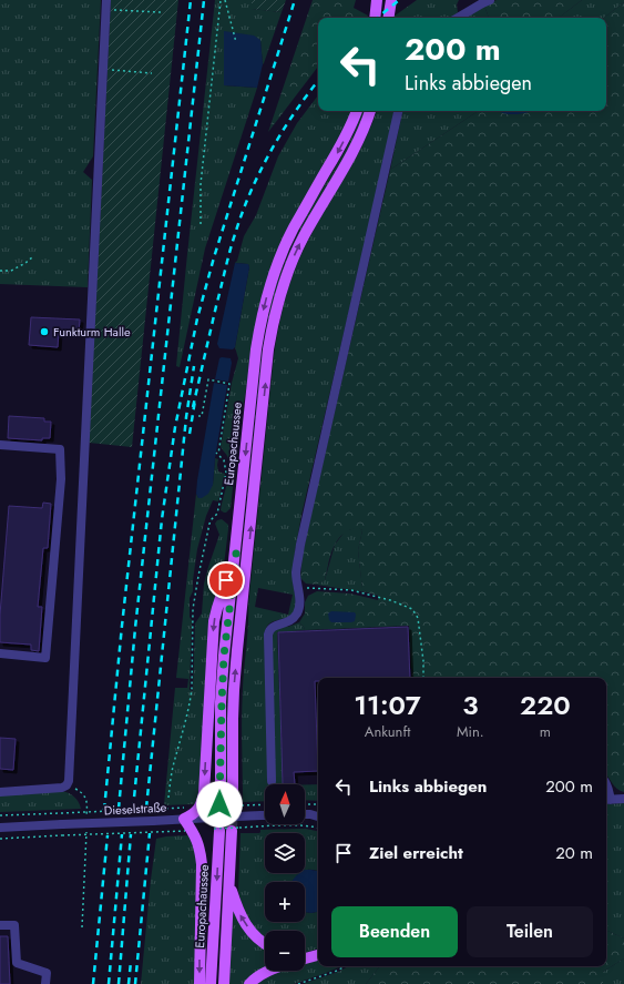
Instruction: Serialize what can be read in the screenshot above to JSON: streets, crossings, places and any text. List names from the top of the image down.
{
  "streets": {
    "main road": ["Europachaussee"],
    "street": ["Dieselstraße"]
  },
  "places": ["Funkturm Halle"],
  "north": "top",
  "page": {
    "turn": ["200 m", "Links abbiegen"],
    "eta": [
      "11:07",
      "Ankunft",
      "3",
      "Min.",
      "220",
      "m"
    ],
    "list": [
      {
        "name": "Links abbiegen",
        "value": "200 m"
      },
      {
        "name": "Ziel erreicht",
        "value": "20 m"
      }
    ],
    "map_buttons": ["+", "−"],
    "buttons": ["Beenden", "Teilen"]
  }
}
